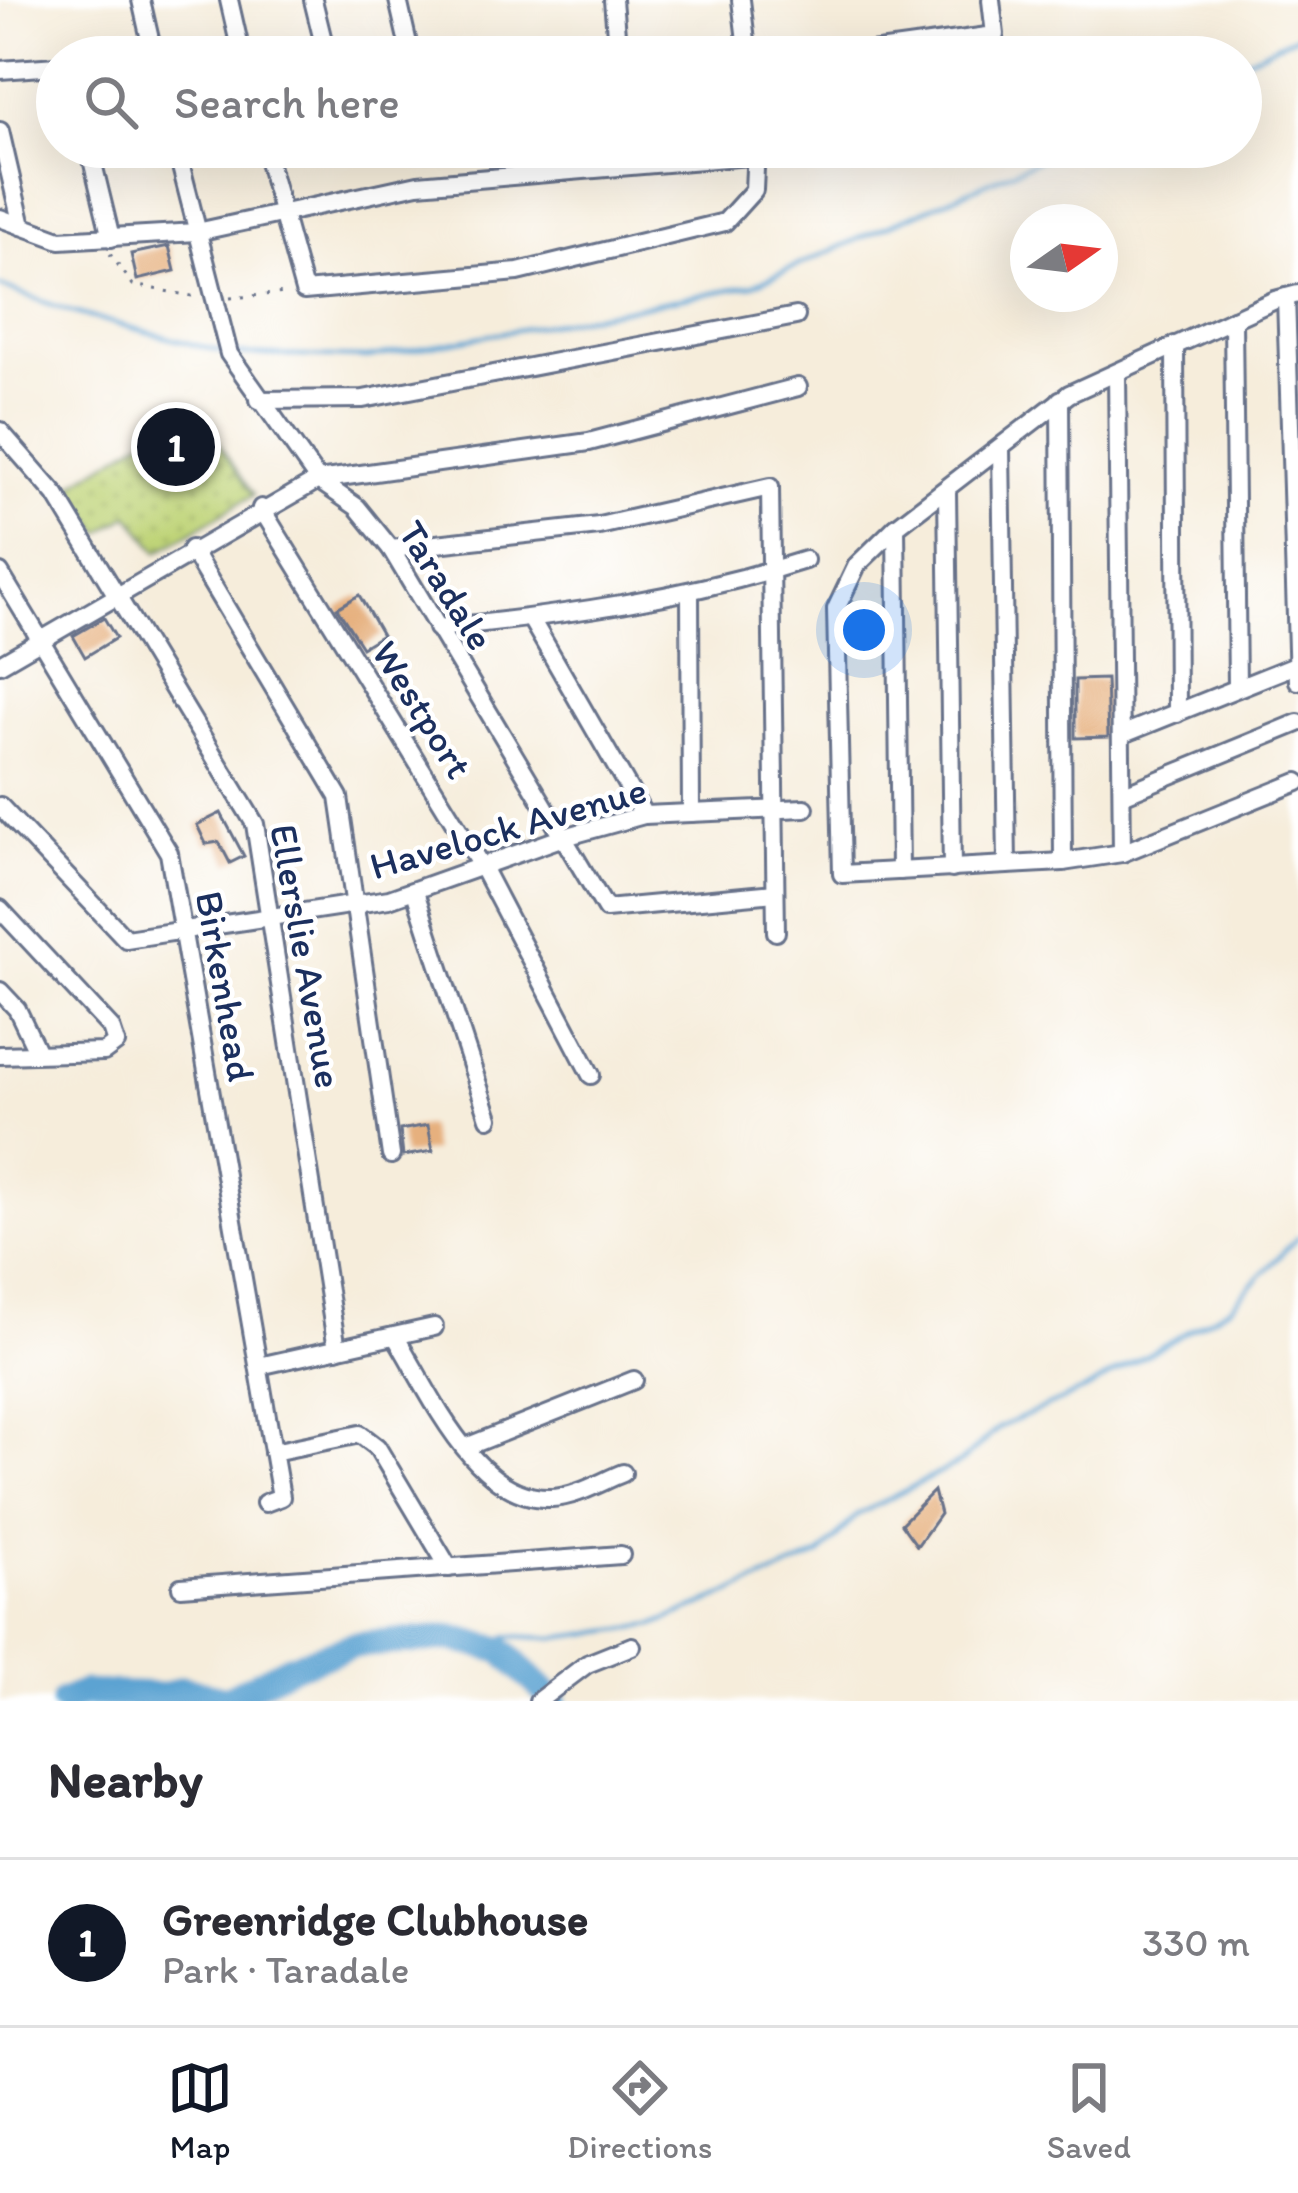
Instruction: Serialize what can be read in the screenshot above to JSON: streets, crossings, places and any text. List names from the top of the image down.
{
  "streets": {
    "street": [
      "Taradale",
      "Westport",
      "Havelock Avenue",
      "Ellerslie Avenue",
      "Birkenhead"
    ]
  },
  "crossings": [
    ["Taradale", "Havelock Avenue"],
    ["Westport", "Havelock Avenue"],
    ["Havelock Avenue", "Ellerslie Avenue"],
    ["Havelock Avenue", "Birkenhead"]
  ],
  "north": "right",
  "page": {
    "search": "Search here",
    "pins": "1",
    "heading": "Nearby",
    "list": [
      {
        "mark": "1",
        "name": "Greenridge Clubhouse",
        "note": "Park · Taradale",
        "value": "330 m"
      }
    ],
    "nav": ["Map", "Directions", "Saved"]
  }
}
